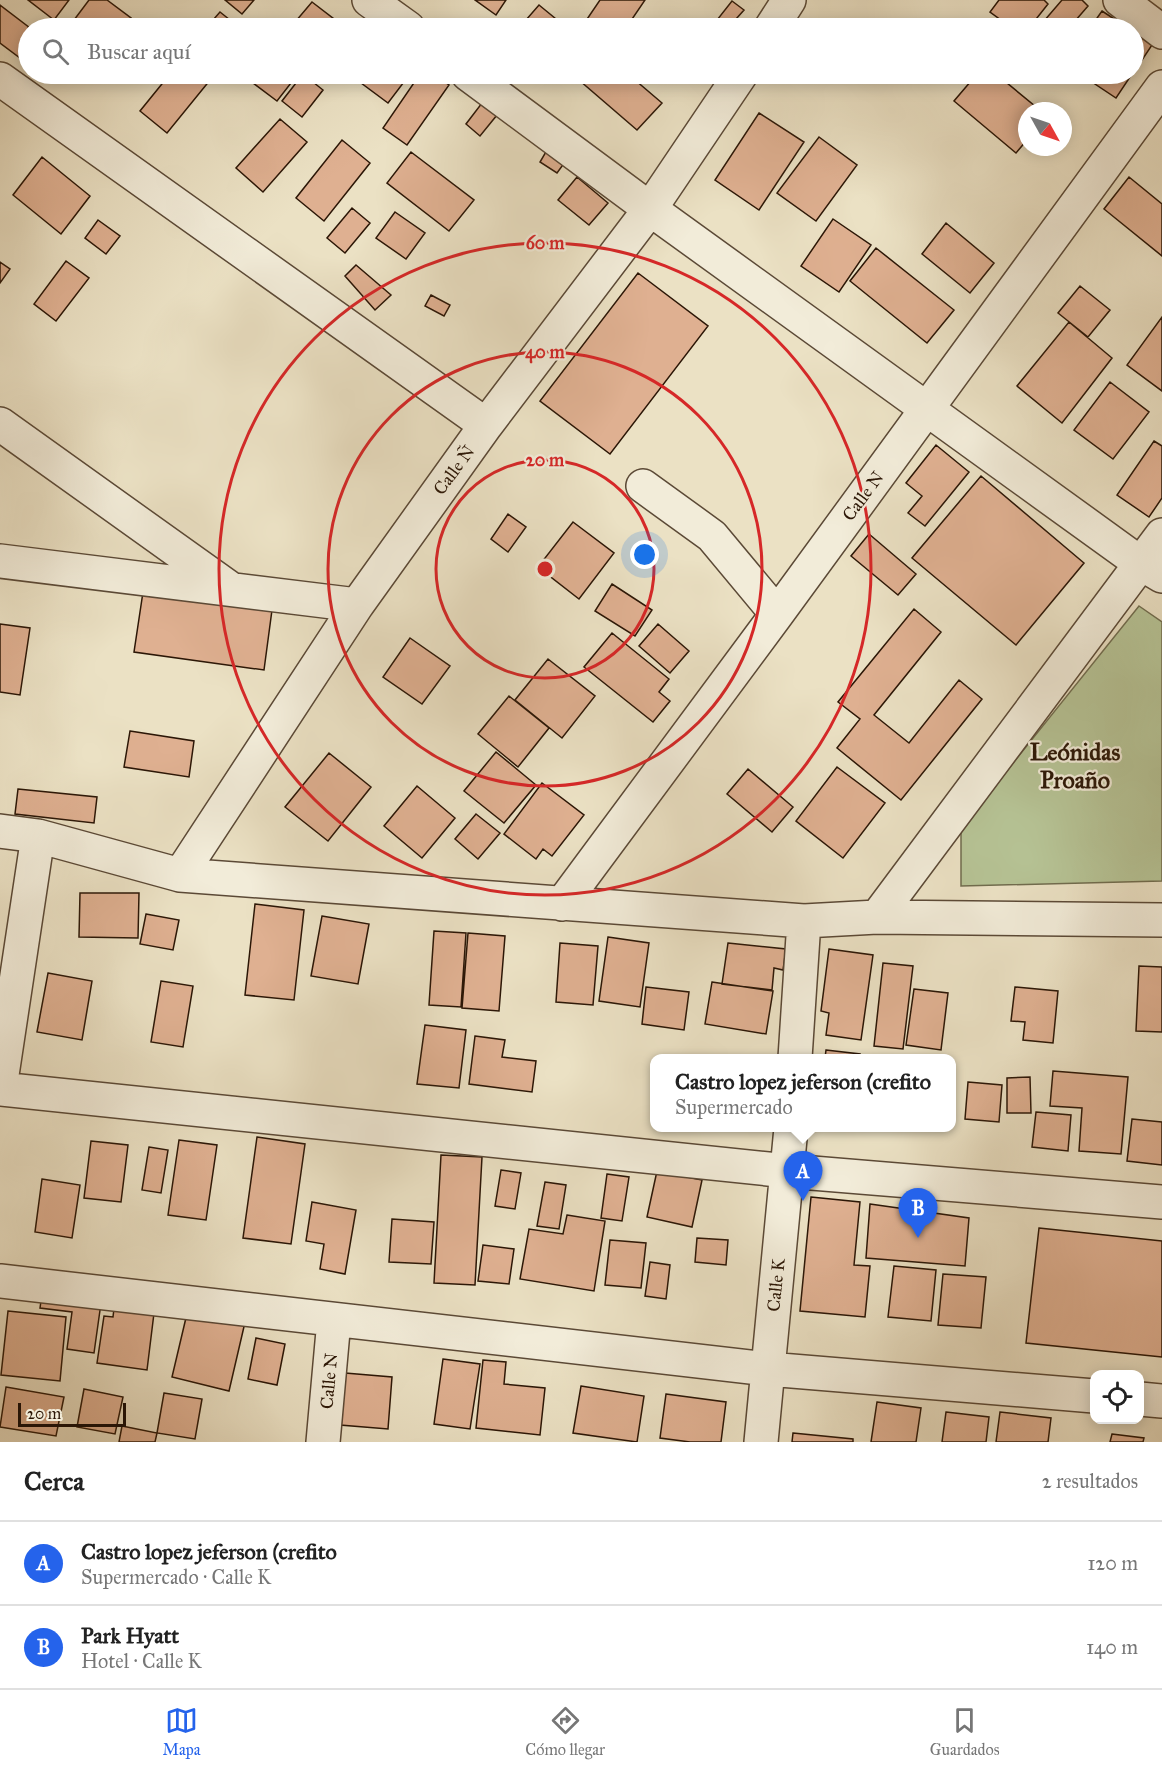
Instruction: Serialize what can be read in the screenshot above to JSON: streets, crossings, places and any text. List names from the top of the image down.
{
  "streets": {
    "street": ["Calle Ñ", "Calle N", "Calle K"]
  },
  "districts": ["Leónidas Proaño"],
  "scale_bar": "20 m",
  "north": "bottom right",
  "page": {
    "search": "Buscar aquí",
    "popup": ["Castro lopez jeferson (crefito", "Supermercado"],
    "pins": ["A", "B"],
    "scale": "20 m",
    "heading": ["Cerca", "2 resultados"],
    "list": [
      {
        "mark": "A",
        "name": "Castro lopez jeferson (crefito",
        "note": "Supermercado · Calle K",
        "value": "120 m"
      },
      {
        "mark": "B",
        "name": "Park Hyatt",
        "note": "Hotel · Calle K",
        "value": "140 m"
      }
    ],
    "nav": ["Mapa", "Cómo llegar", "Guardados"]
  },
  "rings": ["60 m", "40 m", "20 m"]
}
